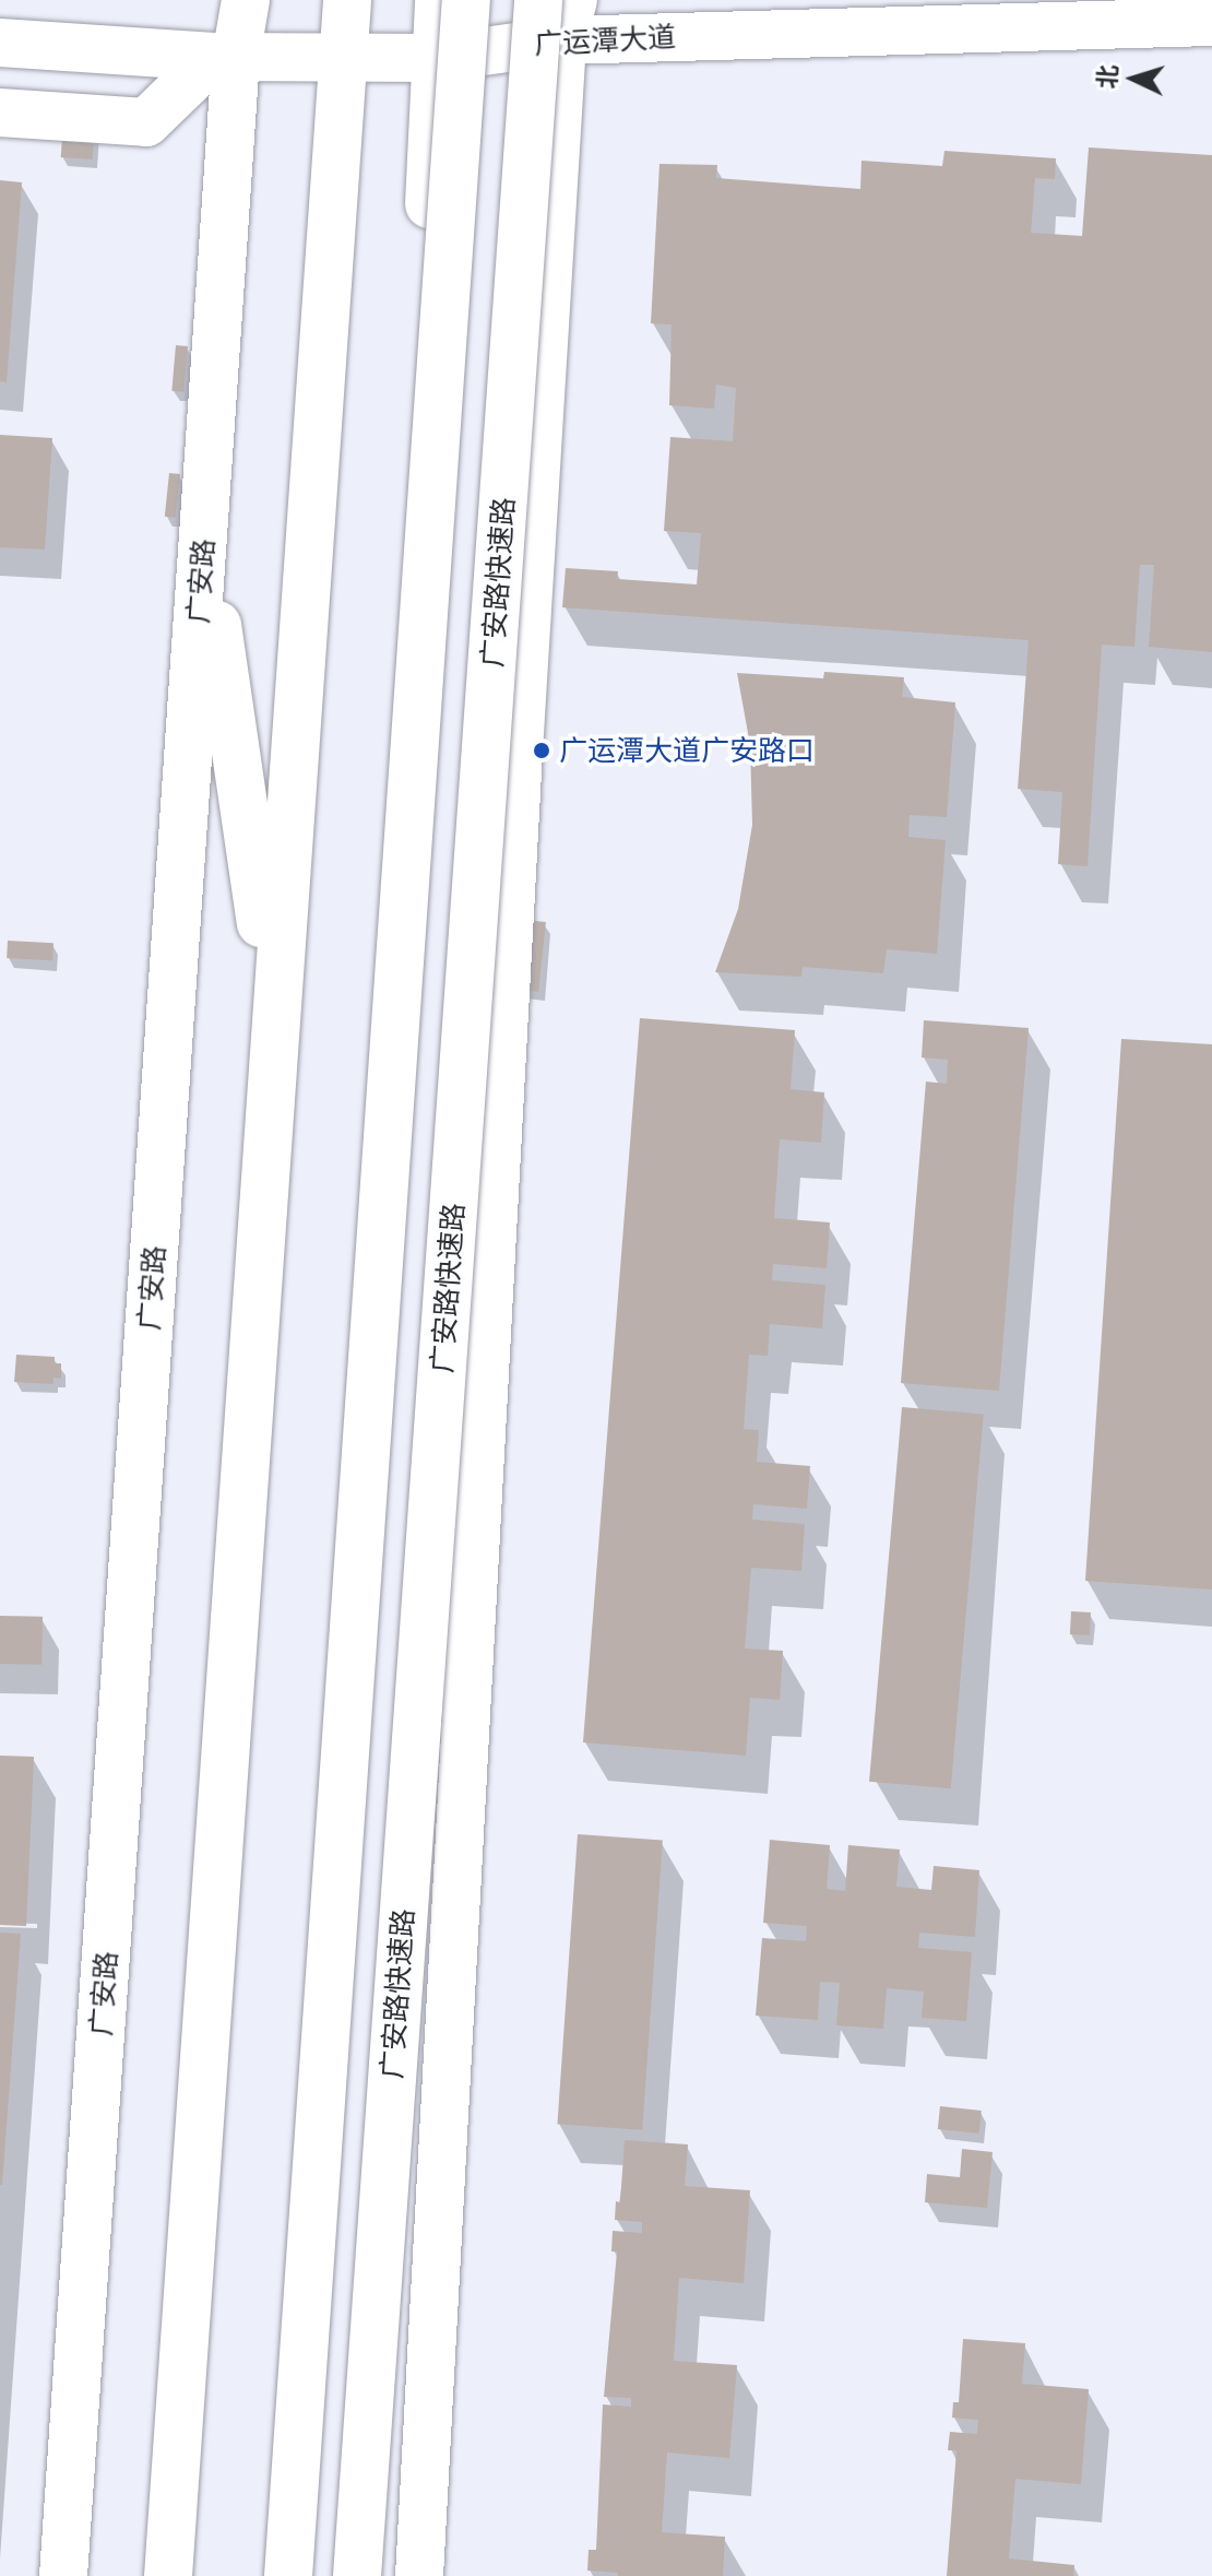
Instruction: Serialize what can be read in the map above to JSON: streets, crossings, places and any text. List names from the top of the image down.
{
  "streets": {
    "main road": ["广运潭大道", "广安路", "广安路快速路"]
  },
  "crossings": [
    ["广运潭大道", "广安路"],
    ["广运潭大道", "广安路快速路"]
  ],
  "places": ["广运潭大道广安路口"],
  "north": "left"
}
